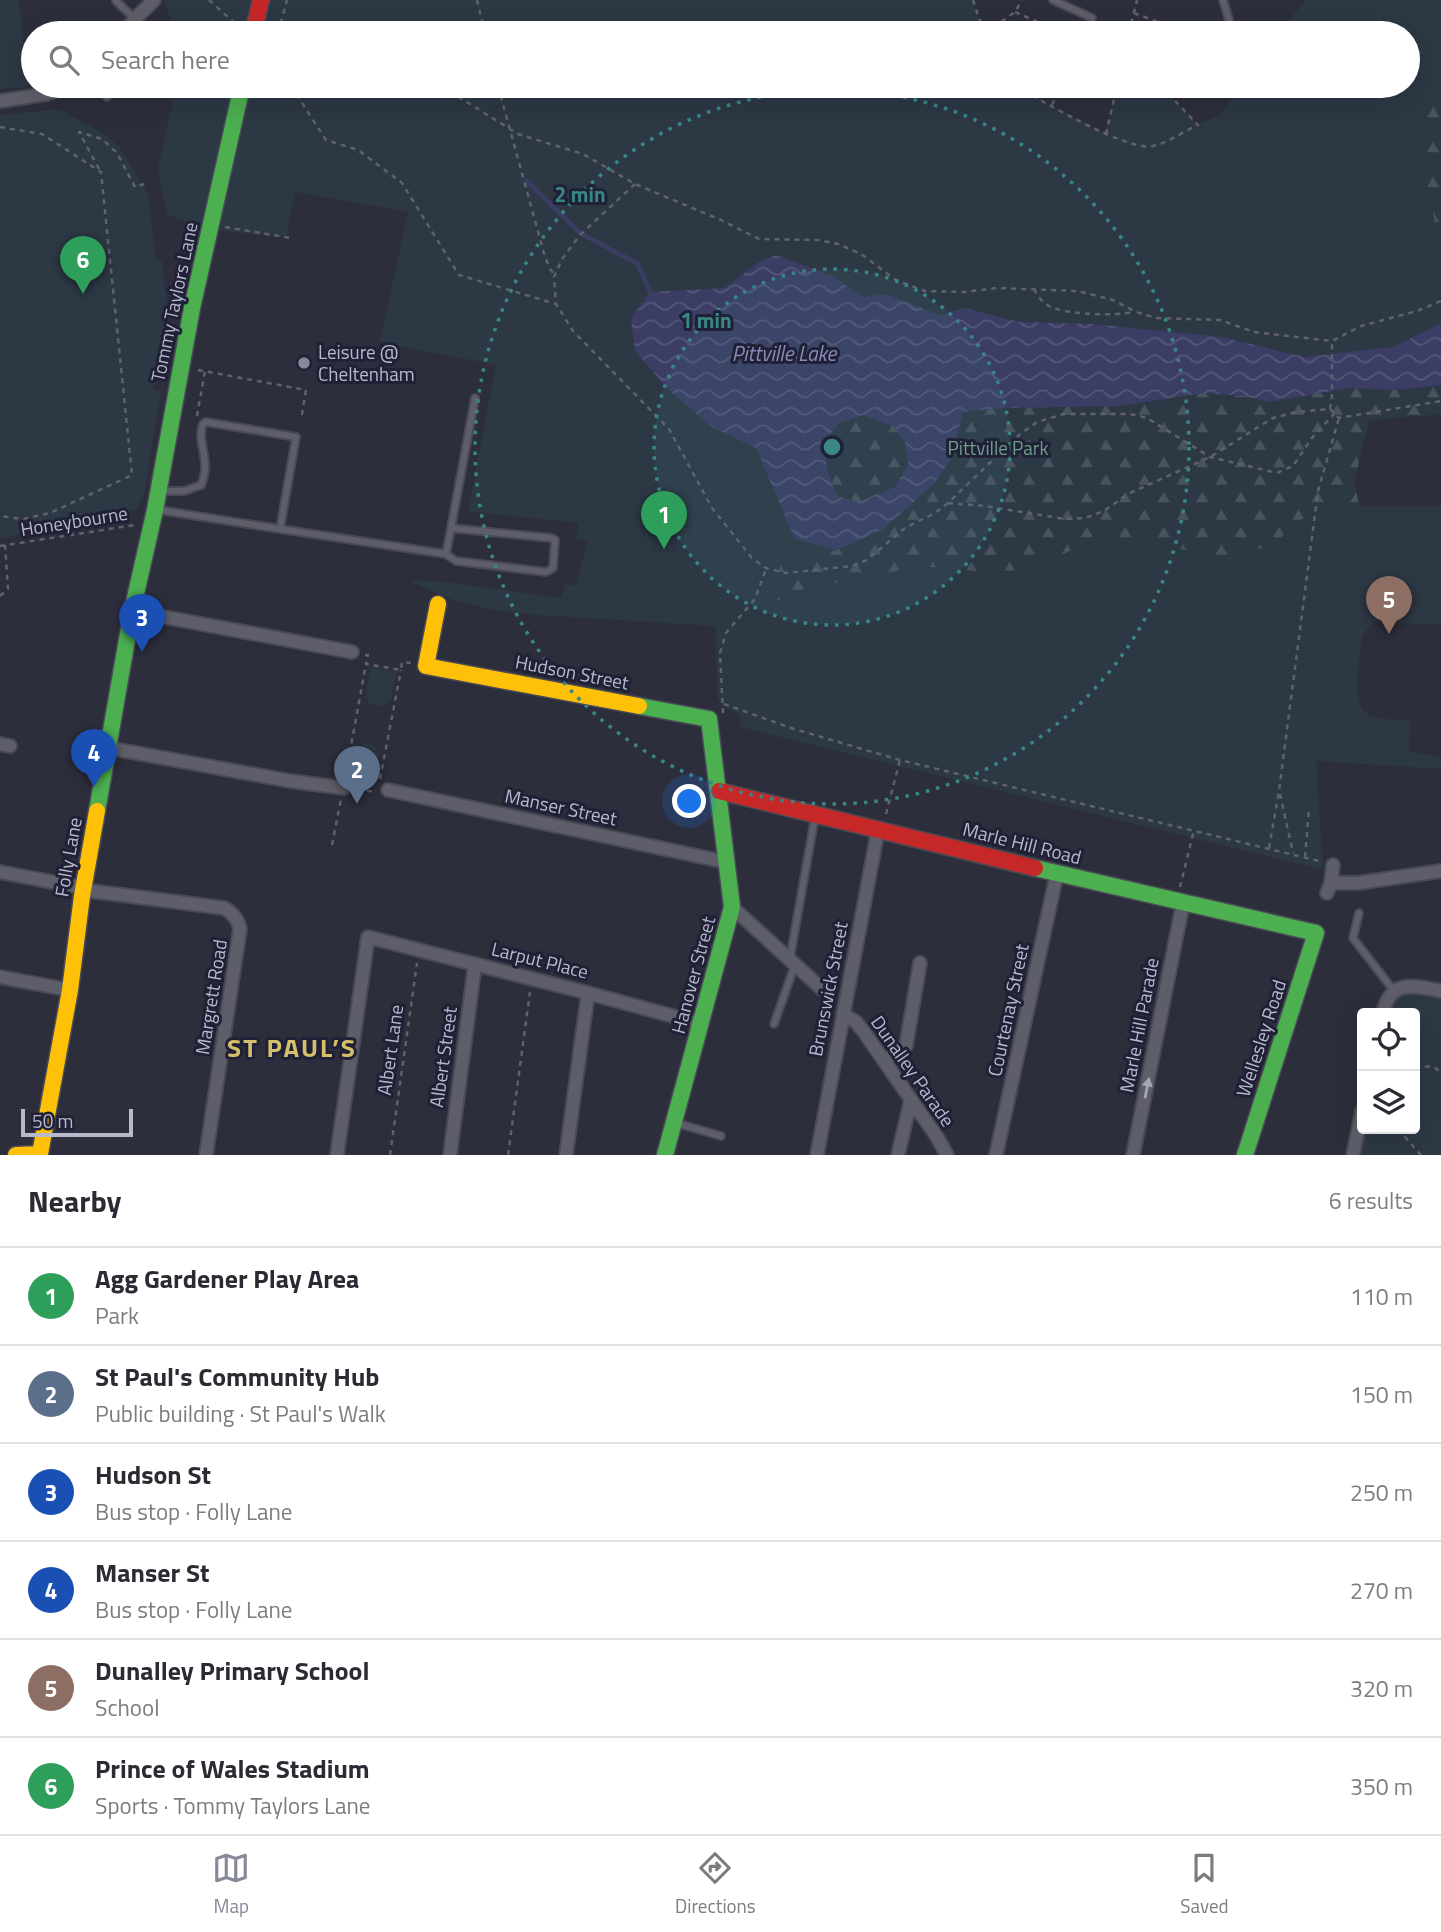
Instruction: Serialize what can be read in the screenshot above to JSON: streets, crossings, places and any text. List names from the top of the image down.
{
  "streets": {
    "street": [
      "Tommy Taylors Lane",
      "Hudson Street",
      "Manser Street",
      "Marle Hill Road",
      "Folly Lane",
      "Larput Place",
      "Hanover Street",
      "Brunswick Street",
      "Margrett Road",
      "Courtenay Street",
      "Marle Hill Parade",
      "Wellesley Road",
      "Albert Street",
      "Dunalley Parade"
    ],
    "path": ["Honeybourne", "Albert Lane"]
  },
  "crossings": [
    ["Tommy Taylors Lane", "Honeybourne"],
    ["Tommy Taylors Lane", "Folly Lane"],
    ["Honeybourne", "Folly Lane"],
    ["Hudson Street", "Hanover Street"],
    ["Manser Street", "Hanover Street"],
    ["Marle Hill Road", "Hanover Street"],
    ["Marle Hill Road", "Brunswick Street"],
    ["Marle Hill Road", "Courtenay Street"],
    ["Marle Hill Road", "Marle Hill Parade"],
    ["Marle Hill Road", "Wellesley Road"],
    ["Folly Lane", "Margrett Road"],
    ["Larput Place", "Hanover Street"],
    ["Larput Place", "Albert Lane"],
    ["Larput Place", "Albert Street"],
    ["Brunswick Street", "Dunalley Parade"]
  ],
  "one_way": ["Marle Hill Parade"],
  "districts": ["ST PAUL’S"],
  "water": ["Pittville Lake"],
  "parks": ["Pittville Park"],
  "places": ["Leisure @ Cheltenham"],
  "scale_bar": "50 m",
  "page": {
    "search": "Search here",
    "pins": [
      "6",
      "1",
      "5",
      "3",
      "4",
      "2"
    ],
    "scale": "50 m",
    "heading": ["Nearby", "6 results"],
    "list": [
      {
        "mark": "1",
        "name": "Agg Gardener Play Area",
        "note": "Park",
        "value": "110 m"
      },
      {
        "mark": "2",
        "name": "St Paul's Community Hub",
        "note": "Public building · St Paul's Walk",
        "value": "150 m"
      },
      {
        "mark": "3",
        "name": "Hudson St",
        "note": "Bus stop · Folly Lane",
        "value": "250 m"
      },
      {
        "mark": "4",
        "name": "Manser St",
        "note": "Bus stop · Folly Lane",
        "value": "270 m"
      },
      {
        "mark": "5",
        "name": "Dunalley Primary School",
        "note": "School",
        "value": "320 m"
      },
      {
        "mark": "6",
        "name": "Prince of Wales Stadium",
        "note": "Sports · Tommy Taylors Lane",
        "value": "350 m"
      }
    ],
    "nav": ["Map", "Directions", "Saved"]
  },
  "rings": ["2 min", "1 min"]
}
